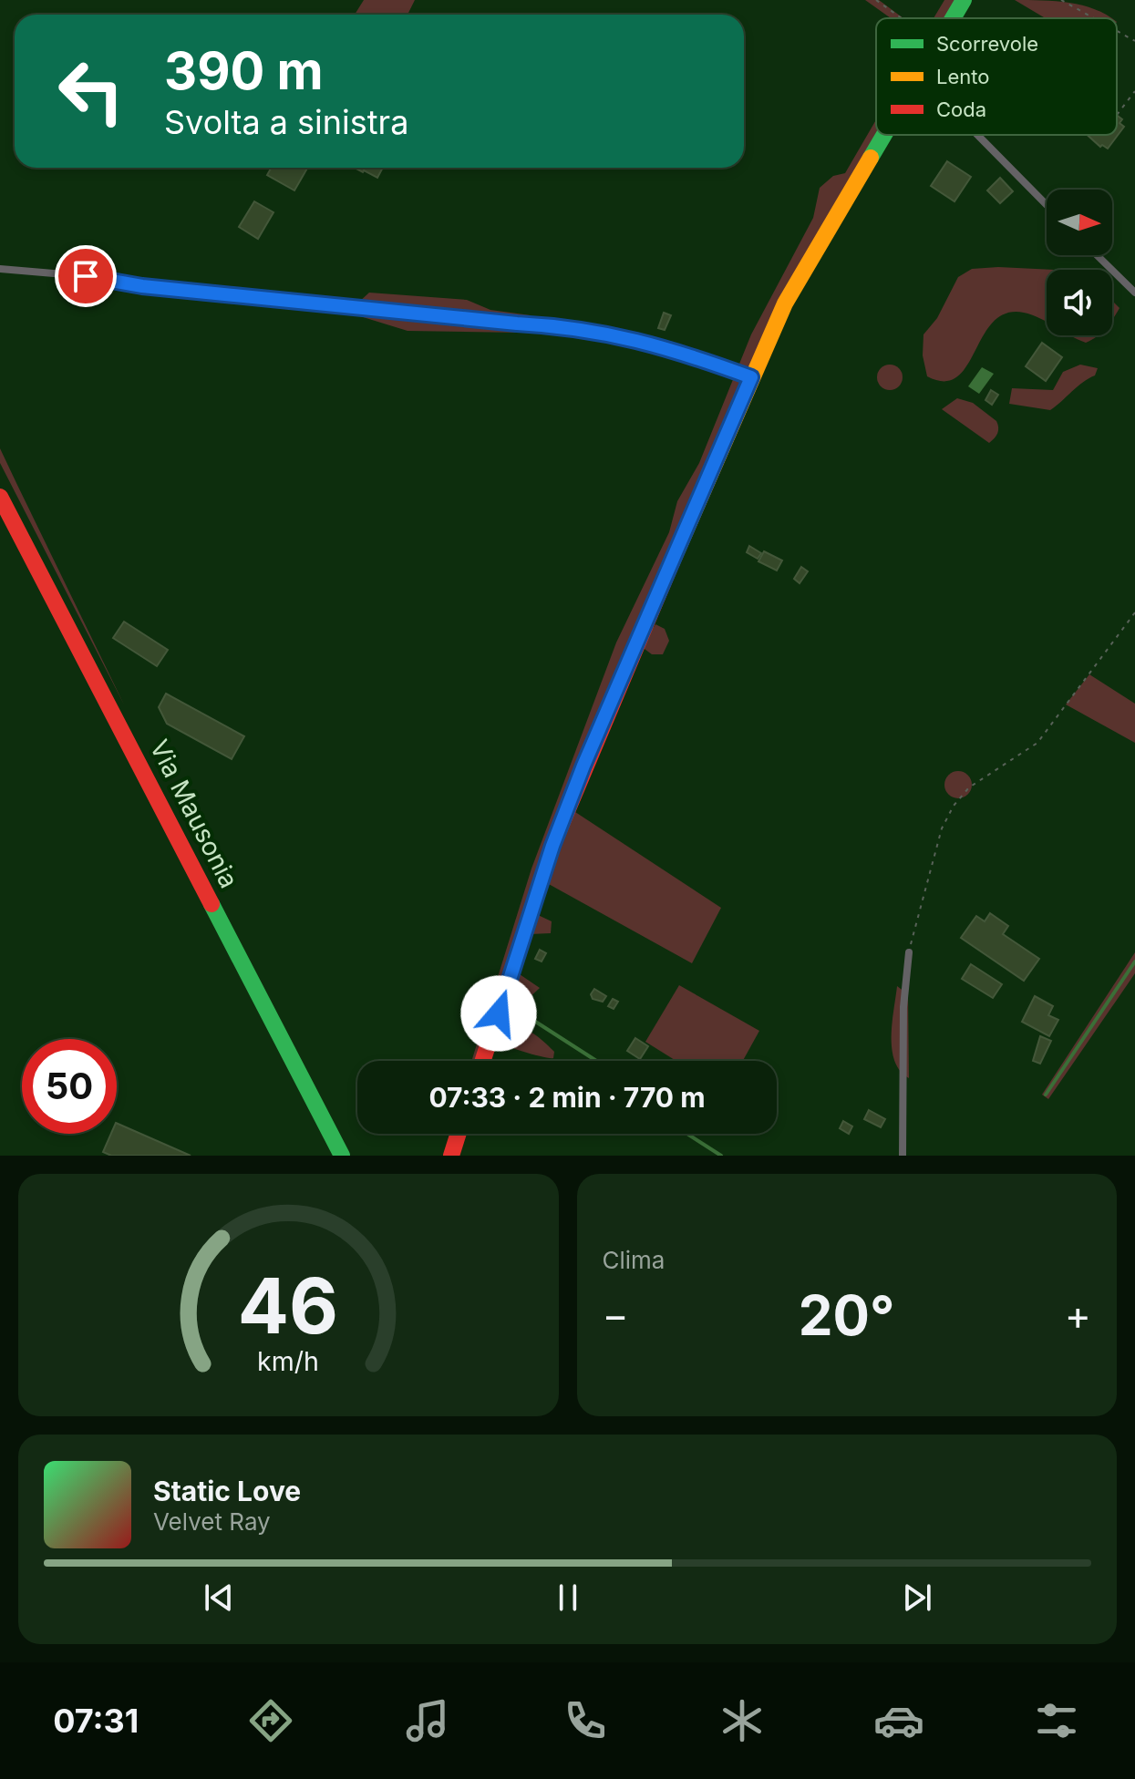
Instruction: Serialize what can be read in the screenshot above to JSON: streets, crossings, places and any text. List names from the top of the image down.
{
  "streets": {
    "main road": ["Via Mausonia"]
  },
  "legend": ["Scorrevole", "Lento", "Coda"],
  "north": "right",
  "page": {
    "turn": ["390 m", "Svolta a sinistra"],
    "limit": "50",
    "trip": "07:33 · 2 min · 770 m",
    "tile": "Clima",
    "heat": ["−", "20°", "+"],
    "song": ["Static Love", "Velvet Ray"],
    "tabs": "07:31",
    "gauge": ["46", "km/h"]
  }
}
